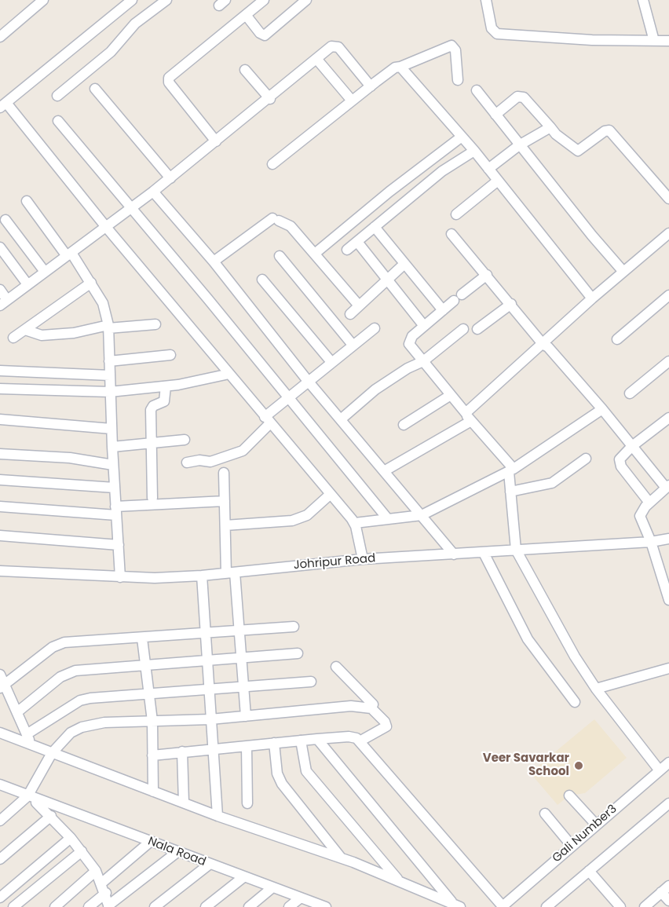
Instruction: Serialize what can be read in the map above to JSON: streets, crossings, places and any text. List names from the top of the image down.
{
  "streets": {
    "street": ["Johripur Road", "Gali Number3", "Nala Road"]
  },
  "places": ["Veer Savarkar School"]
}
